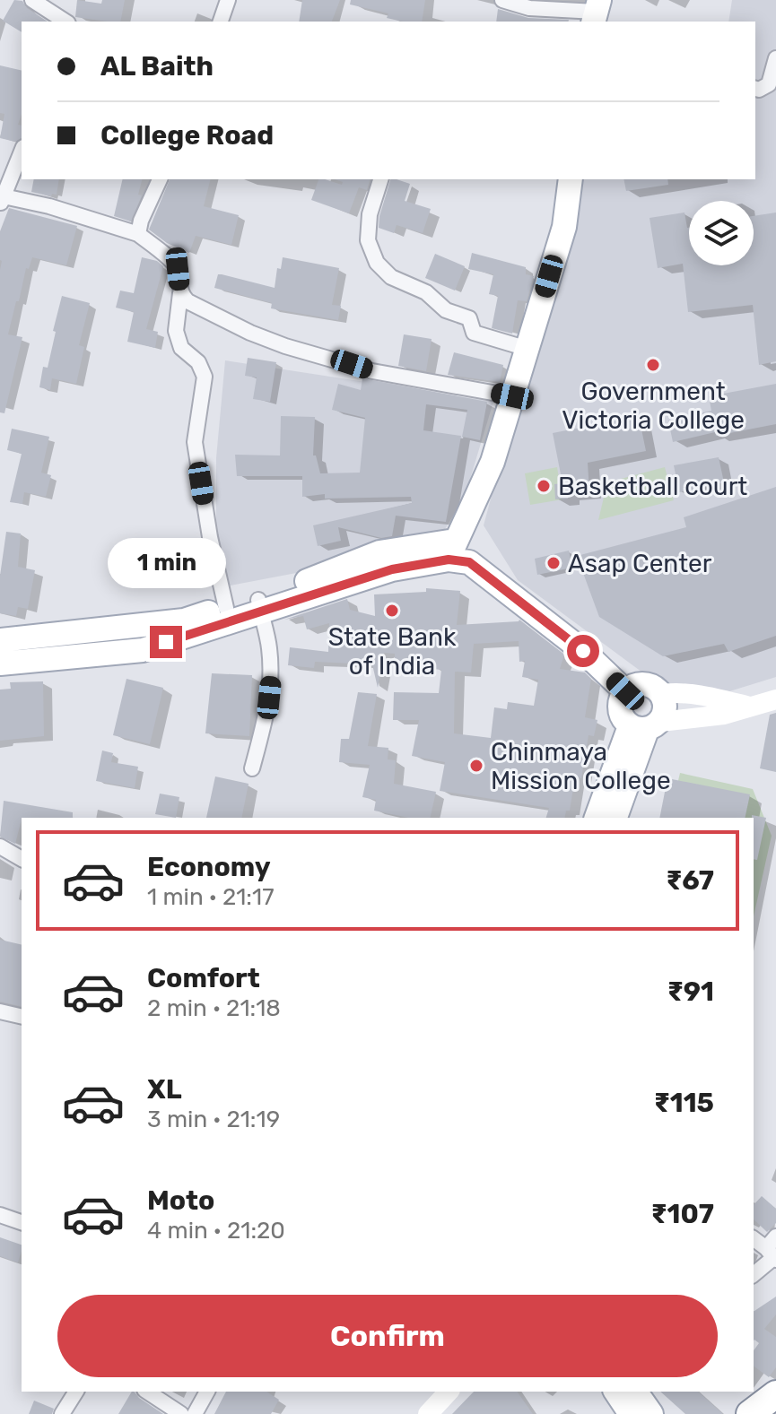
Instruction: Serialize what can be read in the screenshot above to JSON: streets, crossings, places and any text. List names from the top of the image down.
{
  "places": [
    "Government Victoria College",
    "Basketball court",
    "Asap Center",
    "State Bank of India",
    "Chinmaya Mission College"
  ],
  "page": {
    "banner": ["AL Baith", "College Road"],
    "bubble": "1 min",
    "list": [
      {
        "name": "Economy",
        "note": "1 min · 21:17",
        "value": "₹67"
      },
      {
        "name": "Comfort",
        "note": "2 min · 21:18",
        "value": "₹91"
      },
      {
        "name": "XL",
        "note": "3 min · 21:19",
        "value": "₹115"
      },
      {
        "name": "Moto",
        "note": "4 min · 21:20",
        "value": "₹107"
      }
    ],
    "buttons": "Confirm"
  }
}
